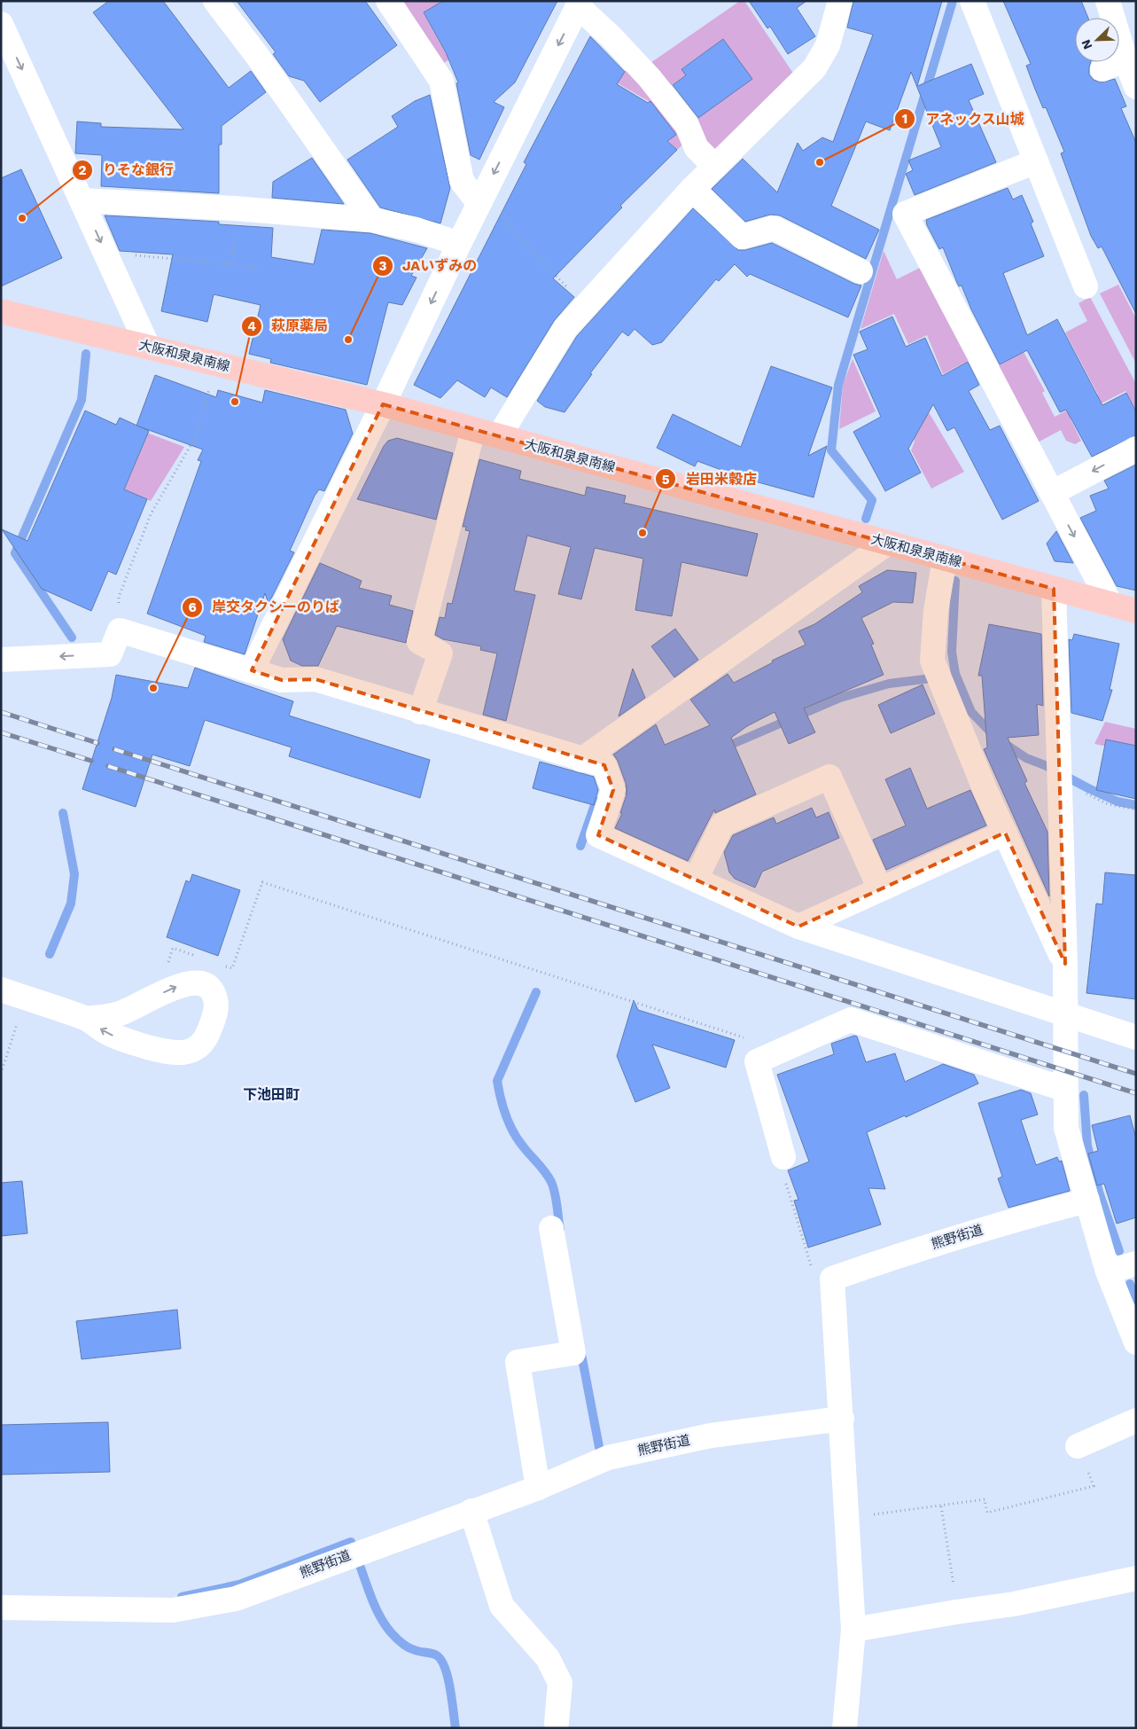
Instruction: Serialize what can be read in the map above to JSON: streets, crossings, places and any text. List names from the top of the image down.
{
  "streets": {
    "main road": ["大阪和泉泉南線"],
    "street": ["熊野街道"]
  },
  "districts": ["下池田町"],
  "places": [
    "アネックス山城",
    "りそな銀行",
    "JAいずみの",
    "萩原薬局",
    "岩田米穀店",
    "岸交タクシーのりば"
  ],
  "north": "bottom left"
}
